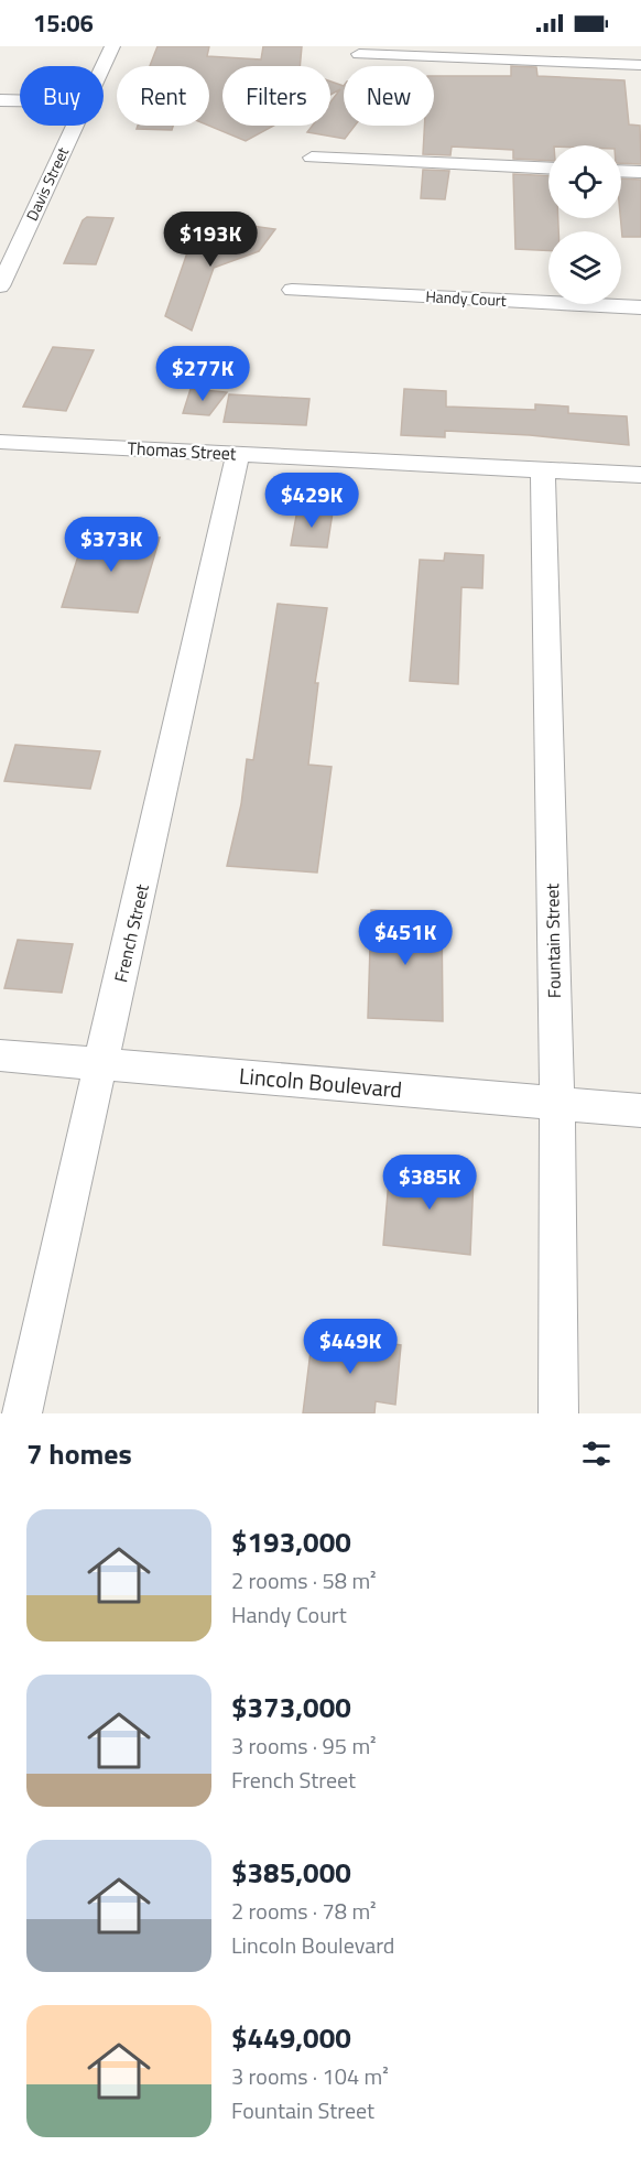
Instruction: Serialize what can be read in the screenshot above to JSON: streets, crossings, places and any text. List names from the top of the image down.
{
  "streets": {
    "street": [
      "Davis Street",
      "Handy Court",
      "Thomas Street",
      "French Street",
      "Fountain Street",
      "Lincoln Boulevard"
    ]
  },
  "crossings": [
    ["Thomas Street", "French Street"],
    ["Thomas Street", "Fountain Street"],
    ["French Street", "Lincoln Boulevard"],
    ["Fountain Street", "Lincoln Boulevard"]
  ],
  "page": {
    "status": "15:06",
    "chip": [
      "Buy",
      "Rent",
      "Filters",
      "New"
    ],
    "price": [
      "$193K",
      "$277K",
      "$429K",
      "$373K",
      "$451K",
      "$385K",
      "$449K"
    ],
    "heading": "7 homes",
    "list": [
      {
        "name": "$193,000",
        "note": "2 rooms · 58 m² · Handy Court"
      },
      {
        "name": "$373,000",
        "note": "3 rooms · 95 m² · French Street"
      },
      {
        "name": "$385,000",
        "note": "2 rooms · 78 m² · Lincoln Boulevard"
      },
      {
        "name": "$449,000",
        "note": "3 rooms · 104 m² · Fountain Street"
      }
    ]
  }
}
